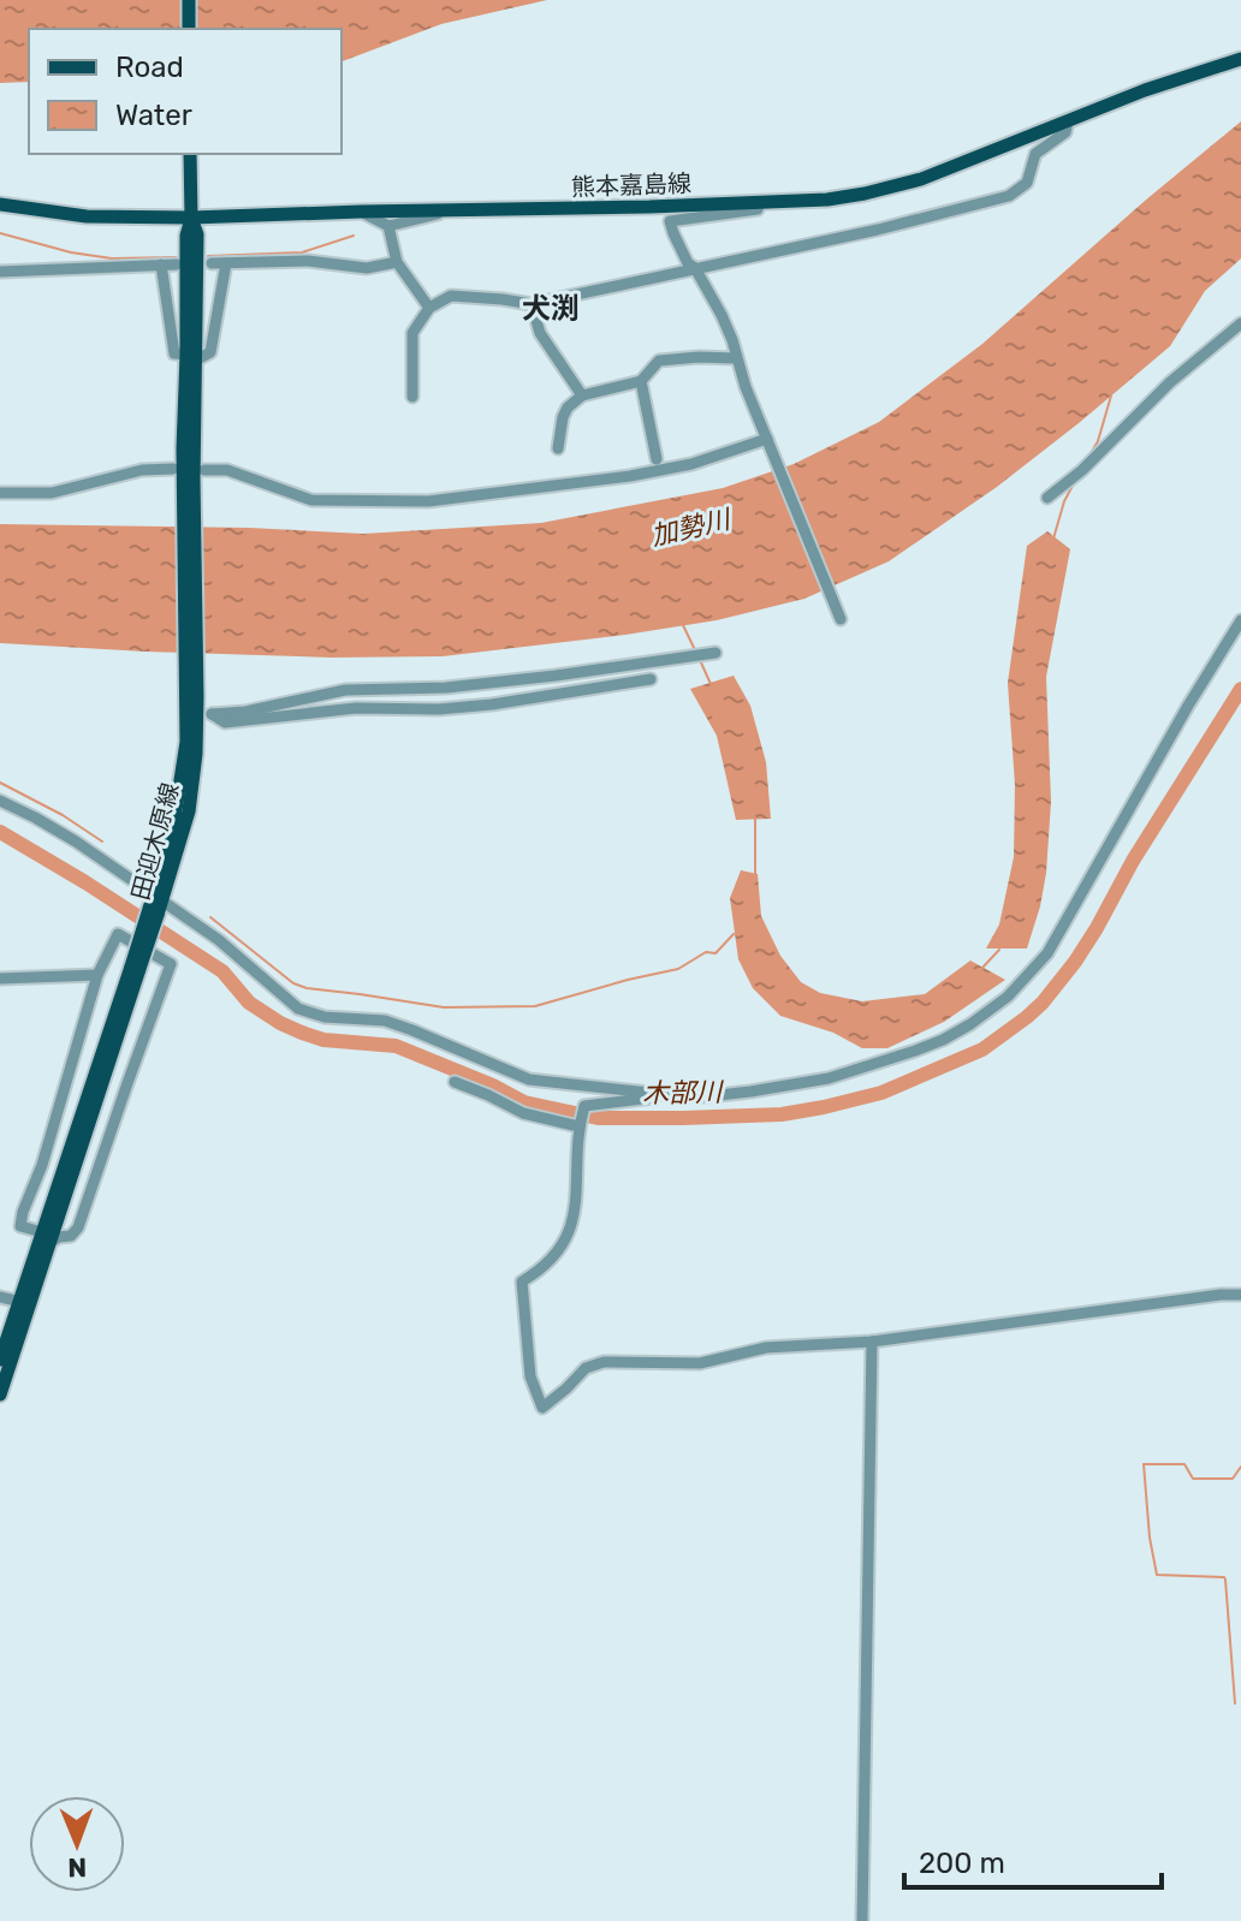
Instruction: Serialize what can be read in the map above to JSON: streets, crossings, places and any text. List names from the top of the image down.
{
  "streets": {
    "main road": ["熊本嘉島線", "田迎木原線"]
  },
  "crossings": [
    ["熊本嘉島線", "田迎木原線"]
  ],
  "districts": ["犬渕"],
  "water": ["加勢川", "木部川"],
  "legend": ["Road", "Water"],
  "scale_bar": "200 m",
  "north": "bottom"
}
